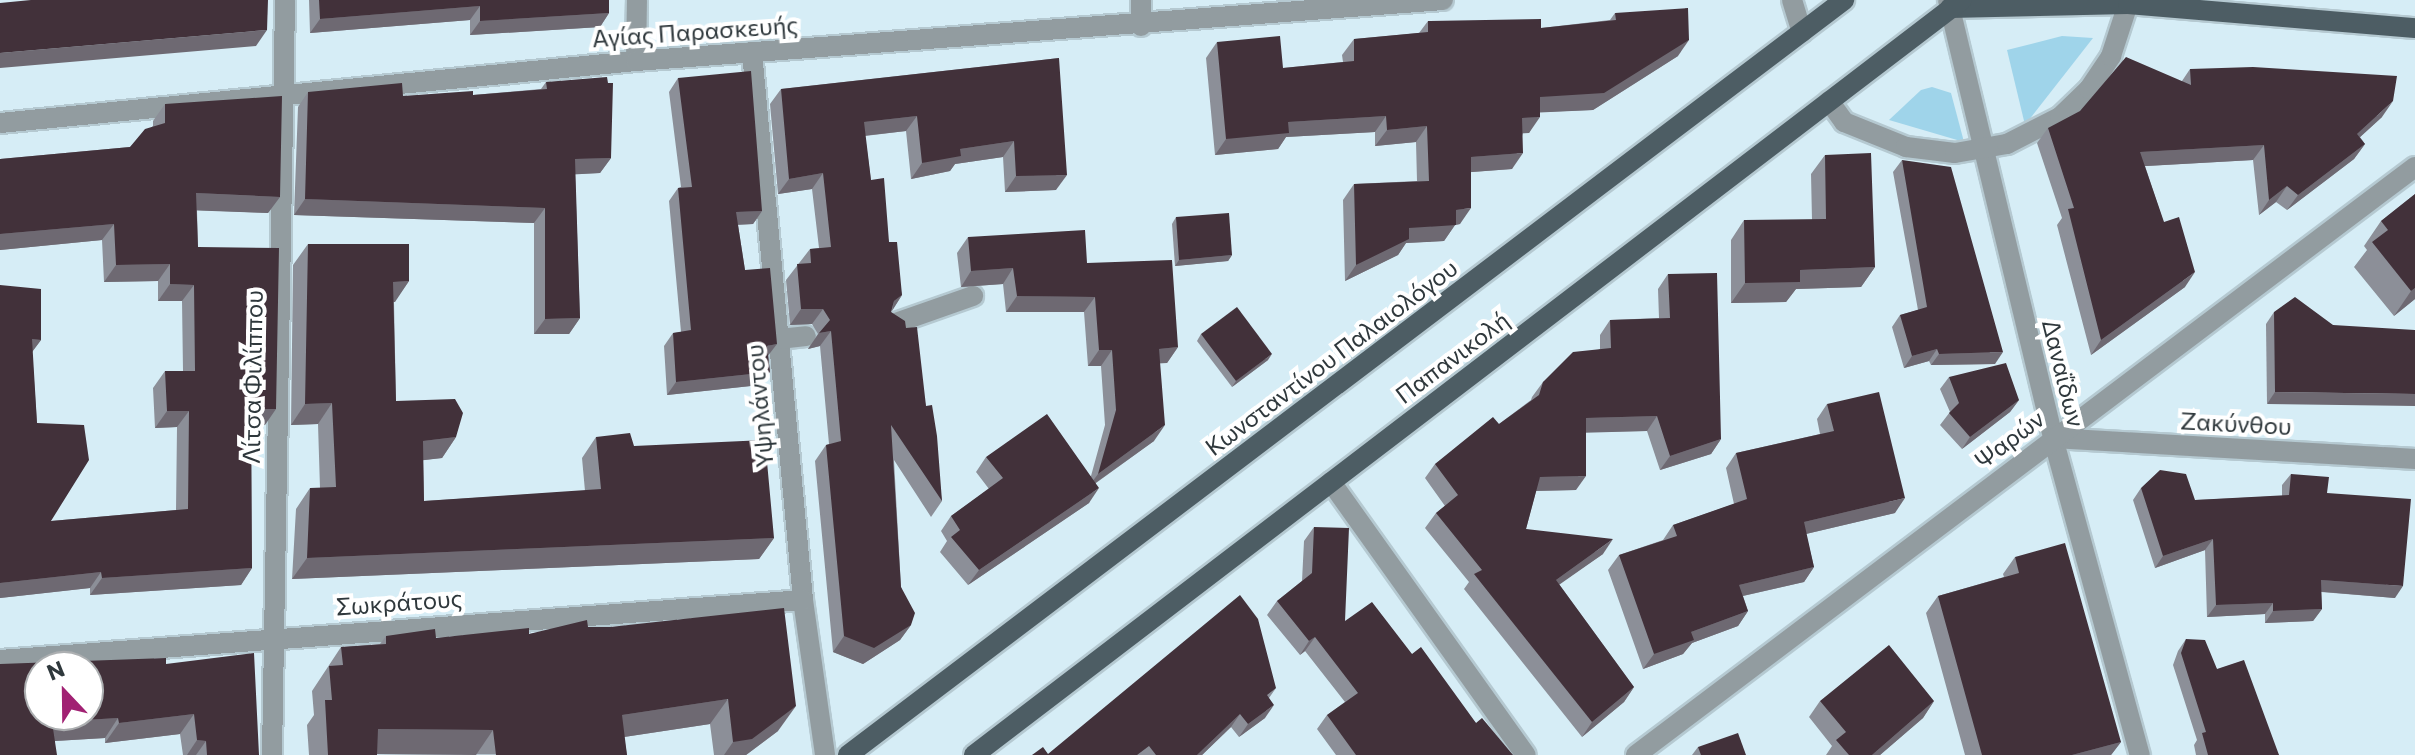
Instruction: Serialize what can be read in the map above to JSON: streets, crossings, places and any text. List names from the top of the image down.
{
  "streets": {
    "main road": ["Κωνσταντίνου Παλαιολόγου", "Παπανικολή"],
    "street": [
      "Αγίας Παρασκευής",
      "Δαναΐδων",
      "Λίτσα Φιλίππου",
      "Υψηλάντου",
      "Ζακύνθου",
      "Ψαρών",
      "Σωκράτους"
    ]
  },
  "crossings": [
    ["Αγίας Παρασκευής", "Λίτσα Φιλίππου"],
    ["Αγίας Παρασκευής", "Υψηλάντου"],
    ["Παπανικολή", "Δαναΐδων"],
    ["Δαναΐδων", "Ζακύνθου"],
    ["Δαναΐδων", "Ψαρών"],
    ["Λίτσα Φιλίππου", "Σωκράτους"],
    ["Υψηλάντου", "Σωκράτους"],
    ["Ζακύνθου", "Ψαρών"]
  ],
  "north": "top"
}
